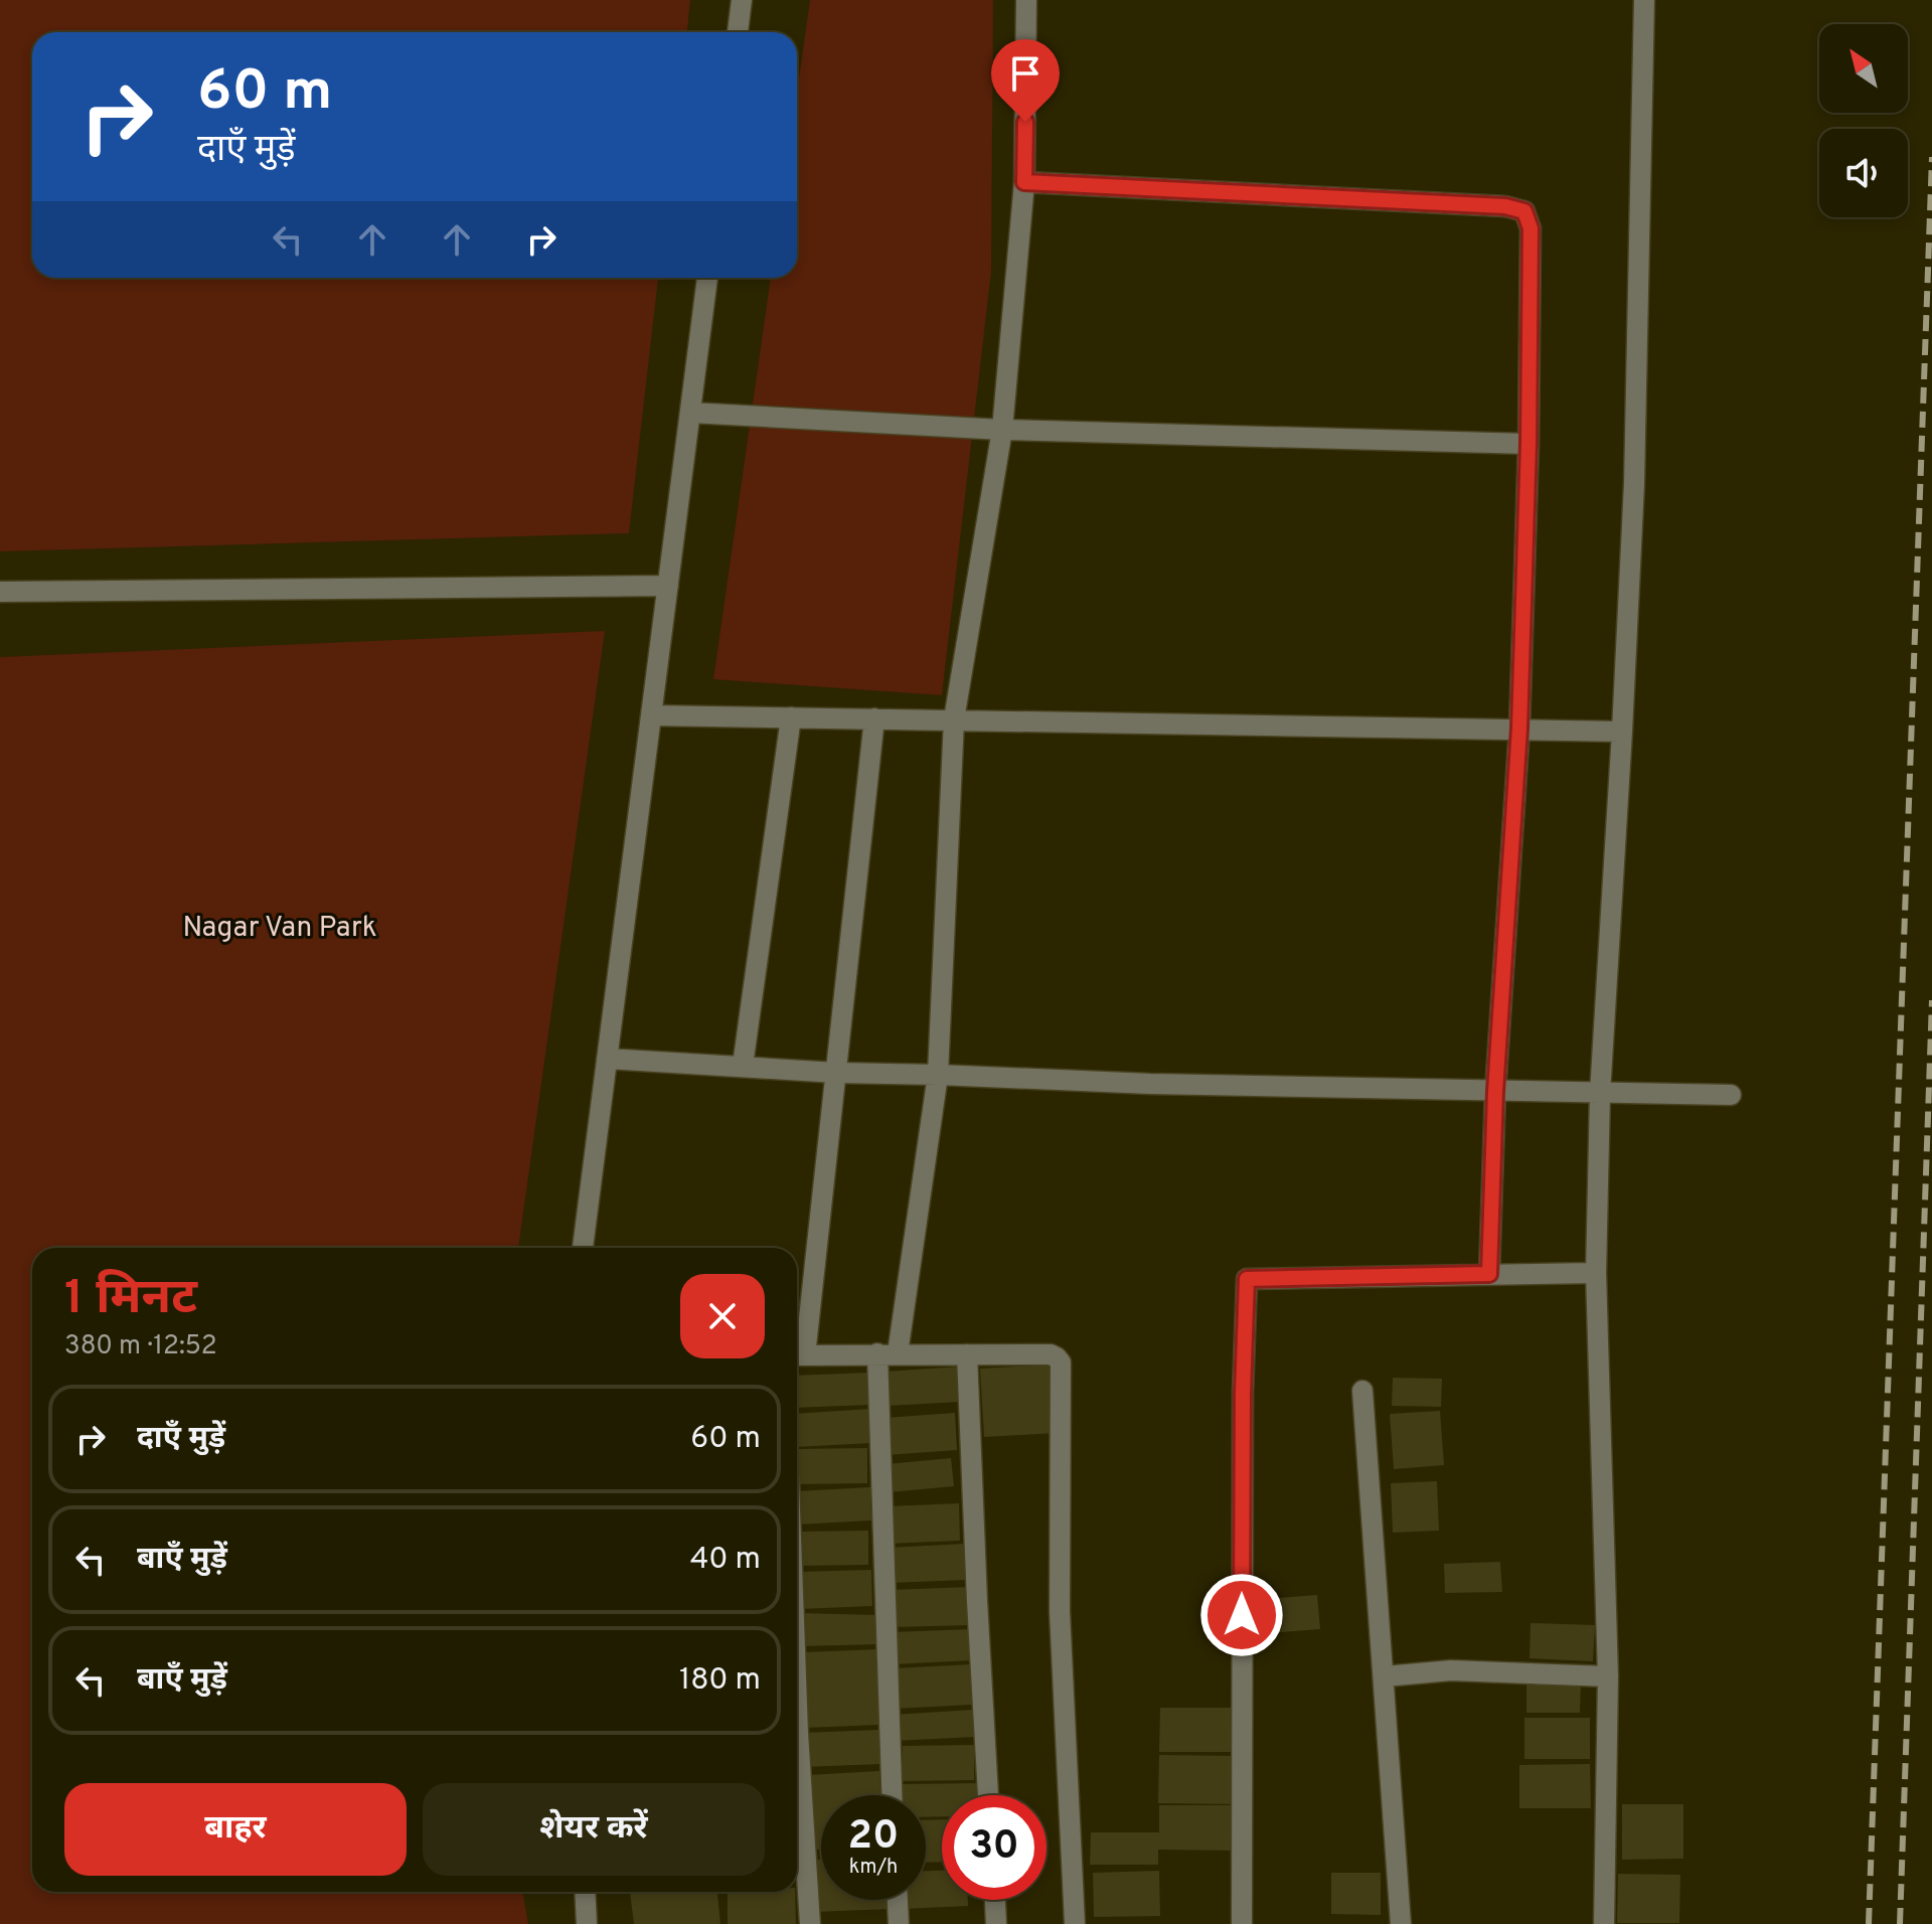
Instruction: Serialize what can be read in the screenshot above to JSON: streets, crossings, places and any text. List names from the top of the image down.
{
  "parks": ["Nagar Van Park"],
  "north": "top left",
  "page": {
    "turn": ["60 m", "दाएँ मुड़ें"],
    "heading": ["1 मिनट", "380 m · 12:52"],
    "list": [
      {
        "name": "दाएँ मुड़ें",
        "value": "60 m"
      },
      {
        "name": "बाएँ मुड़ें",
        "value": "40 m"
      },
      {
        "name": "बाएँ मुड़ें",
        "value": "180 m"
      }
    ],
    "buttons": ["बाहर", "शेयर करें"],
    "speed": "20 km/h",
    "limit": "30"
  }
}
